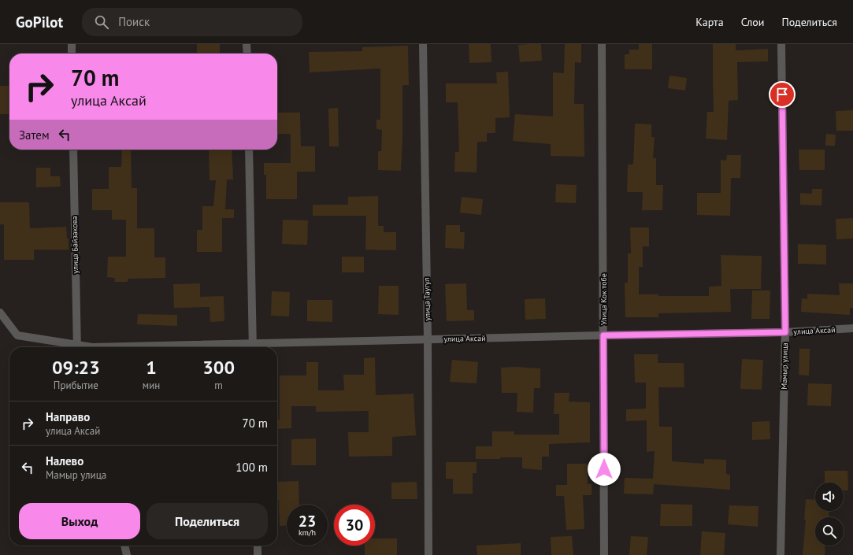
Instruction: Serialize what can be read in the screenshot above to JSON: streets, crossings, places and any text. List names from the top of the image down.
{
  "streets": {
    "street": [
      "улица Байзакова",
      "улица Таугул",
      "Улица Кок тобе",
      "улица Аксай",
      "Мамыр улица"
    ]
  },
  "crossings": [
    ["улица Таугул", "улица Аксай"],
    ["Улица Кок тобе", "улица Аксай"],
    ["улица Аксай", "Мамыр улица"]
  ],
  "page": {
    "header": "GoPilot",
    "search": "Поиск",
    "nav": ["Карта", "Слои", "Поделиться"],
    "turn": ["70 m", "улица Аксай"],
    "then": "Затем",
    "eta": [
      "09:23",
      "Прибытие",
      "1",
      "мин",
      "300",
      "m"
    ],
    "list": [
      {
        "name": "Направо",
        "note": "улица Аксай",
        "value": "70 m"
      },
      {
        "name": "Налево",
        "note": "Мамыр улица",
        "value": "100 m"
      }
    ],
    "buttons": ["Выход", "Поделиться"],
    "speed": "23 km/h",
    "limit": "30"
  }
}
